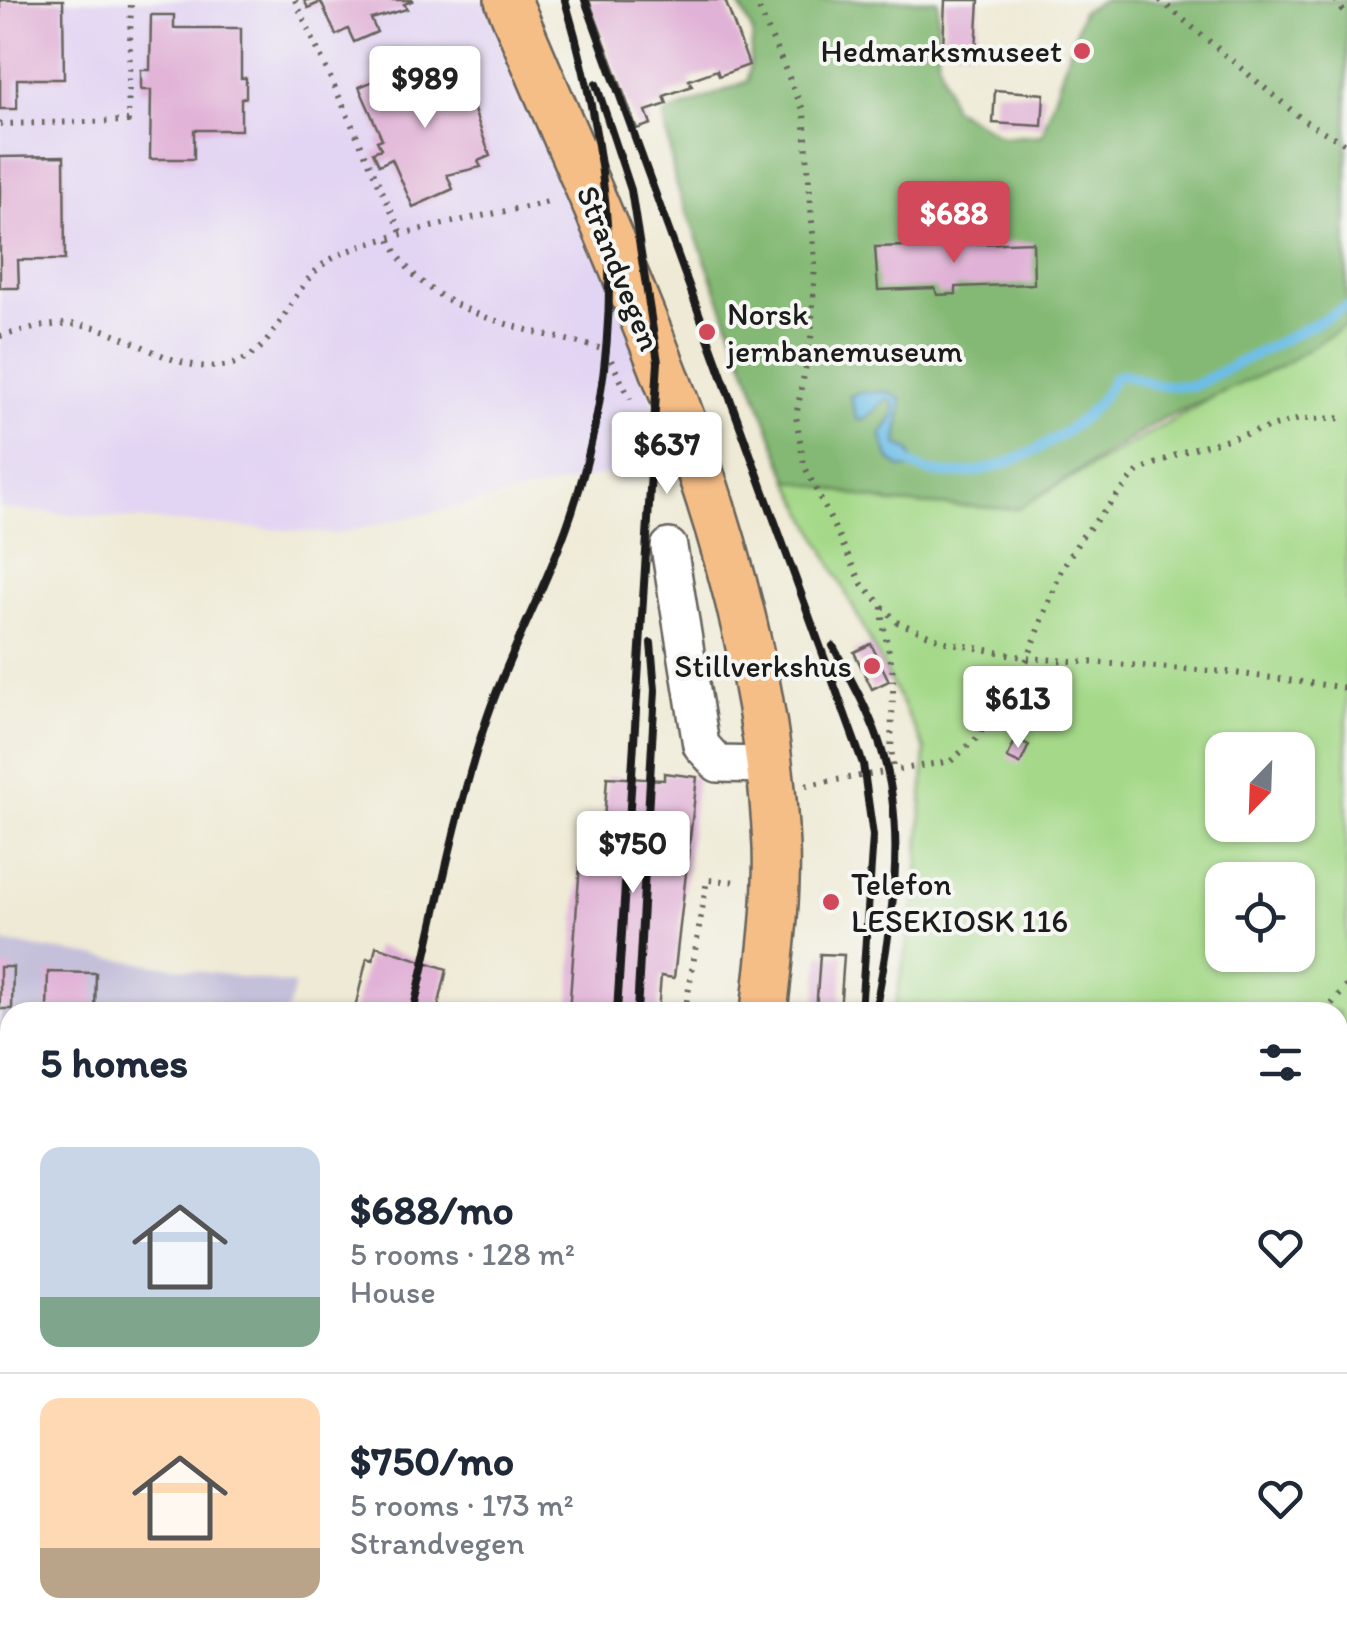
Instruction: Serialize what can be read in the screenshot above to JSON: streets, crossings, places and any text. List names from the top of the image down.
{
  "streets": {
    "main road": ["Strandvegen"]
  },
  "places": [
    "Hedmarksmuseet",
    "Norsk jernbanemuseum",
    "Stillverkshus",
    "Telefon LESEKIOSK 116"
  ],
  "north": "bottom left",
  "page": {
    "price": [
      "$989",
      "$688",
      "$637",
      "$613",
      "$750"
    ],
    "heading": "5 homes",
    "list": [
      {
        "name": "$688/mo",
        "note": "5 rooms · 128 m² · House"
      },
      {
        "name": "$750/mo",
        "note": "5 rooms · 173 m² · Strandvegen"
      }
    ]
  }
}
